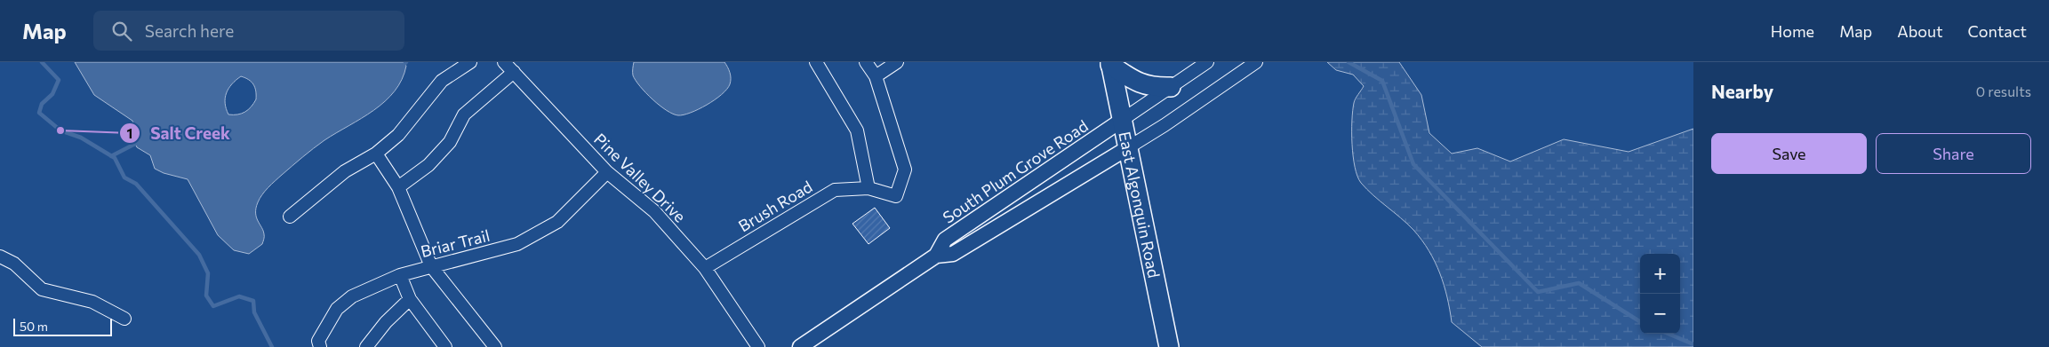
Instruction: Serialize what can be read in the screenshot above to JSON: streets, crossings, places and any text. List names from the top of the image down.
{
  "streets": {
    "main road": ["East Algonquin Road"],
    "street": [
      "South Plum Grove Road",
      "Pine Valley Drive",
      "Brush Road",
      "Briar Trail"
    ]
  },
  "crossings": [
    ["South Plum Grove Road", "East Algonquin Road"],
    ["Pine Valley Drive", "Brush Road"],
    ["Pine Valley Drive", "Briar Trail"]
  ],
  "places": ["Salt Creek"],
  "scale_bar": "50 m",
  "page": {
    "header": "Map",
    "search": "Search here",
    "nav": [
      "Home",
      "Map",
      "About",
      "Contact"
    ],
    "heading": ["Nearby", "0 results"],
    "buttons": ["Save", "Share"],
    "map_buttons": ["+", "−"],
    "scale": "50 m"
  }
}
